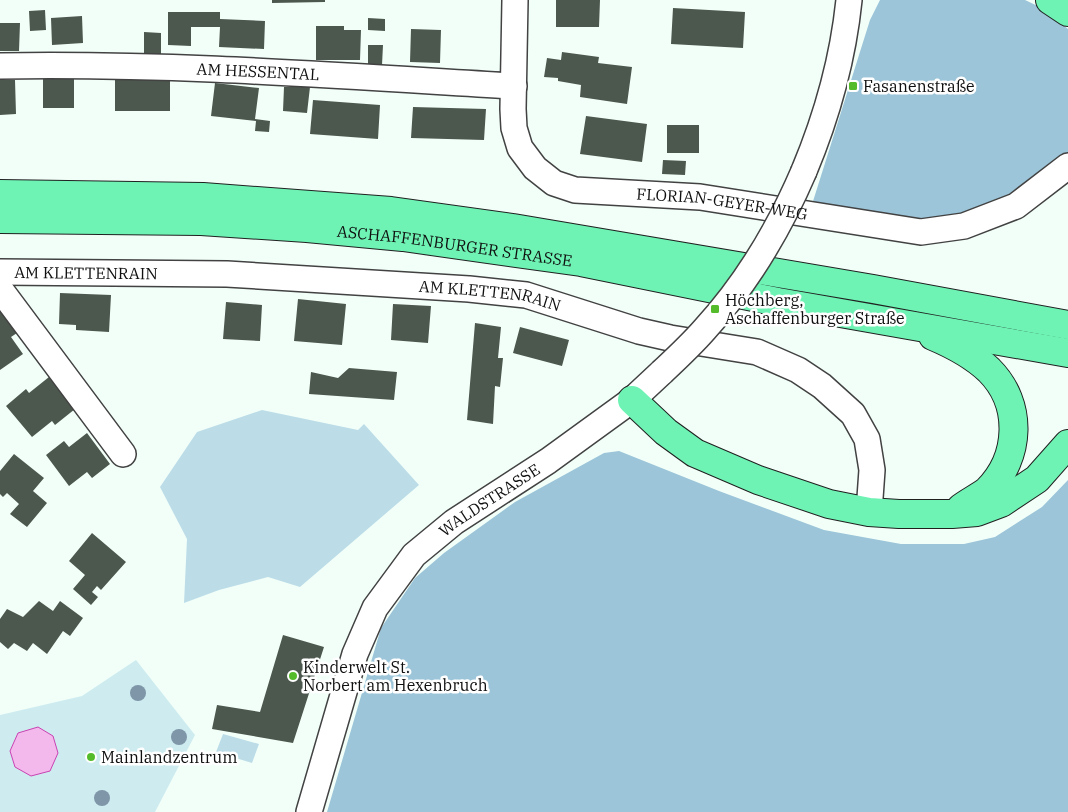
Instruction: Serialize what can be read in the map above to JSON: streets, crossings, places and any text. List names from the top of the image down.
{
  "streets": {
    "main road": ["ASCHAFFENBURGER STRASSE"],
    "street": [
      "AM HESSENTAL",
      "FLORIAN-GEYER-WEG",
      "AM KLETTENRAIN",
      "WALDSTRASSE"
    ]
  },
  "crossings": [
    ["AM HESSENTAL", "FLORIAN-GEYER-WEG"]
  ],
  "places": {
    "transit": ["Fasanenstraße", "Höchberg, Aschaffenburger Straße"],
    "other": ["Kinderwelt St. Norbert am Hexenbruch", "Mainlandzentrum"]
  }
}
